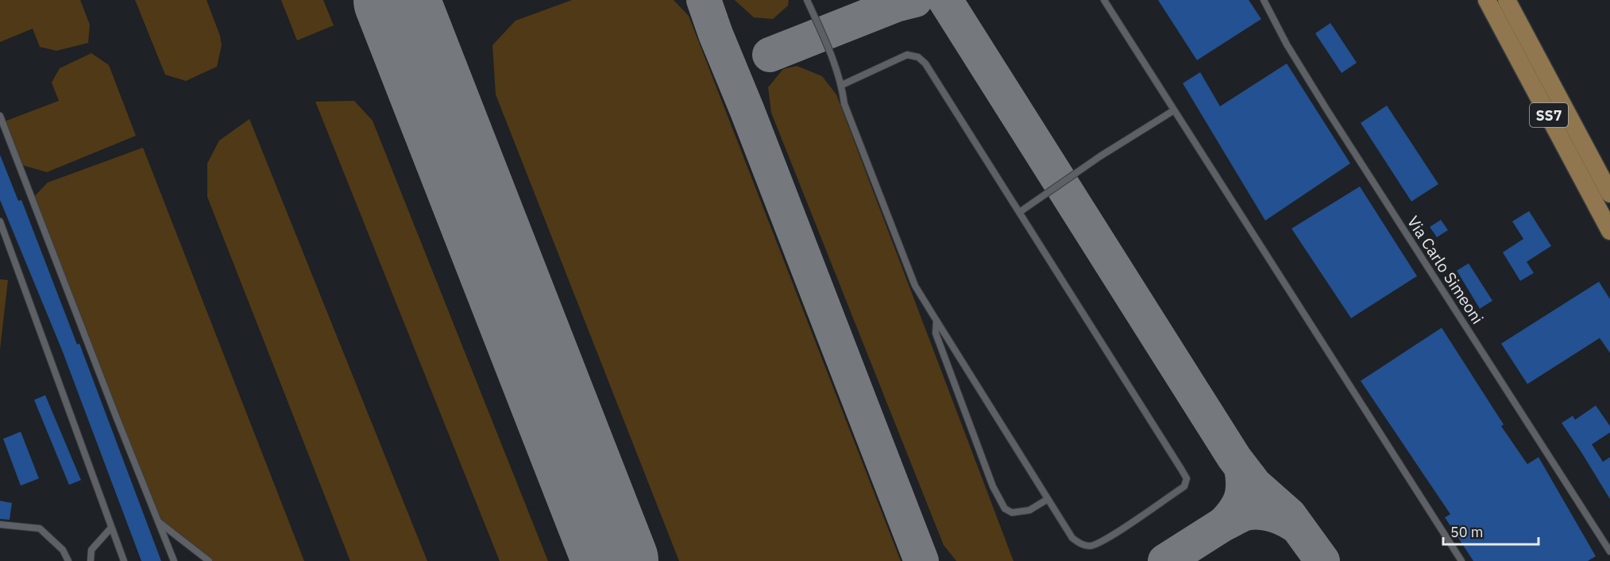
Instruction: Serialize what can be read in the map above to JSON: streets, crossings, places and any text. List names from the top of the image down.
{
  "streets": {
    "main road": ["SS7"],
    "lane": ["Via Carlo Simeoni"]
  },
  "scale_bar": "50 m"
}
